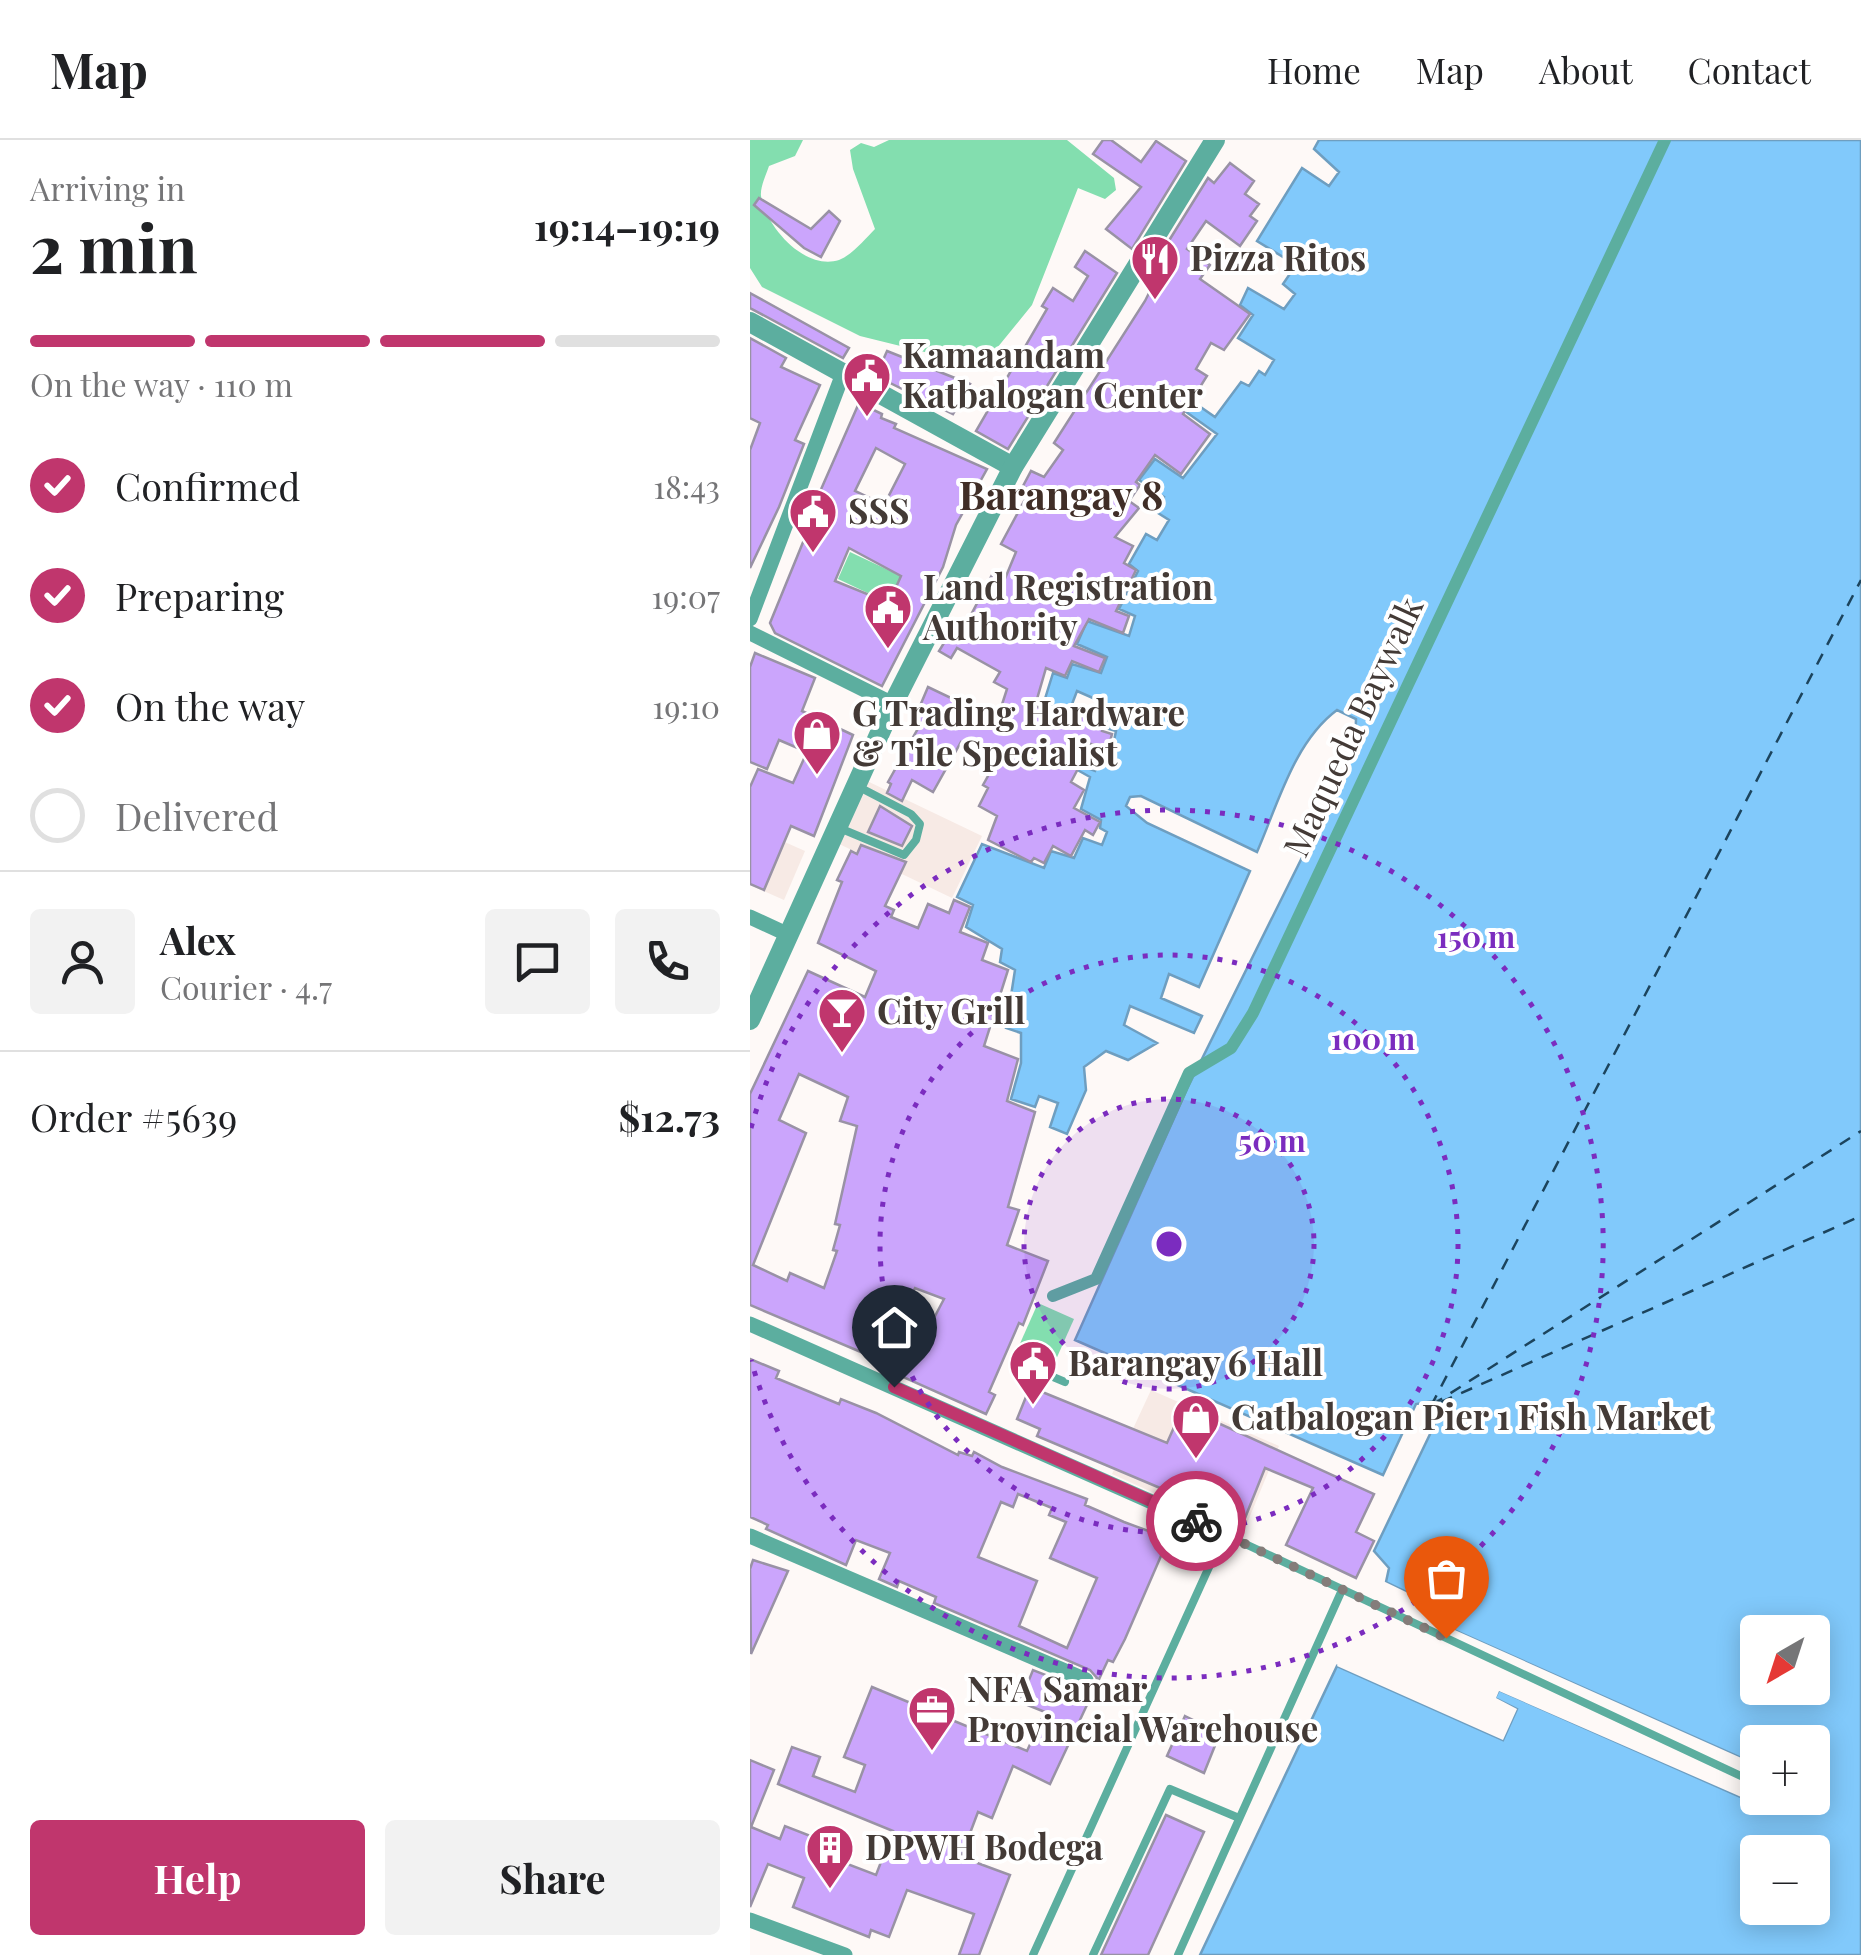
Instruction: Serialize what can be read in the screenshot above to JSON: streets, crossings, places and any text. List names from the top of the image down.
{
  "streets": {
    "street": ["Maqueda Baywalk"]
  },
  "districts": ["Barangay 8"],
  "places": {
    "restaurant": ["Pizza Ritos"],
    "public building": [
      "Kamaandam Katbalogan Center",
      "SSS",
      "Land Registration Authority",
      "Barangay 6 Hall"
    ],
    "shop": ["G Trading Hardware & Tile Specialist", "Catbalogan Pier 1 Fish Market"],
    "bar": ["City Grill"],
    "office": ["NFA Samar Provincial Warehouse"],
    "building": ["DPWH Bodega"]
  },
  "north": "bottom left",
  "page": {
    "header": "Map",
    "nav": [
      "Home",
      "Map",
      "About",
      "Contact"
    ],
    "heading": ["2 min", "Arriving in", "19:14–19:19"],
    "panel": [
      "Alex",
      "Courier · 4.7",
      "Order #5639",
      "$12.73"
    ],
    "bar": "On the way · 110 m",
    "list": [
      ["Confirmed", "18:43"],
      ["Preparing", "19:07"],
      ["On the way", "19:10"],
      "Delivered"
    ],
    "map_buttons": ["+", "−"],
    "buttons": ["Help", "Share"]
  },
  "rings": ["150 m", "100 m", "50 m"]
}
